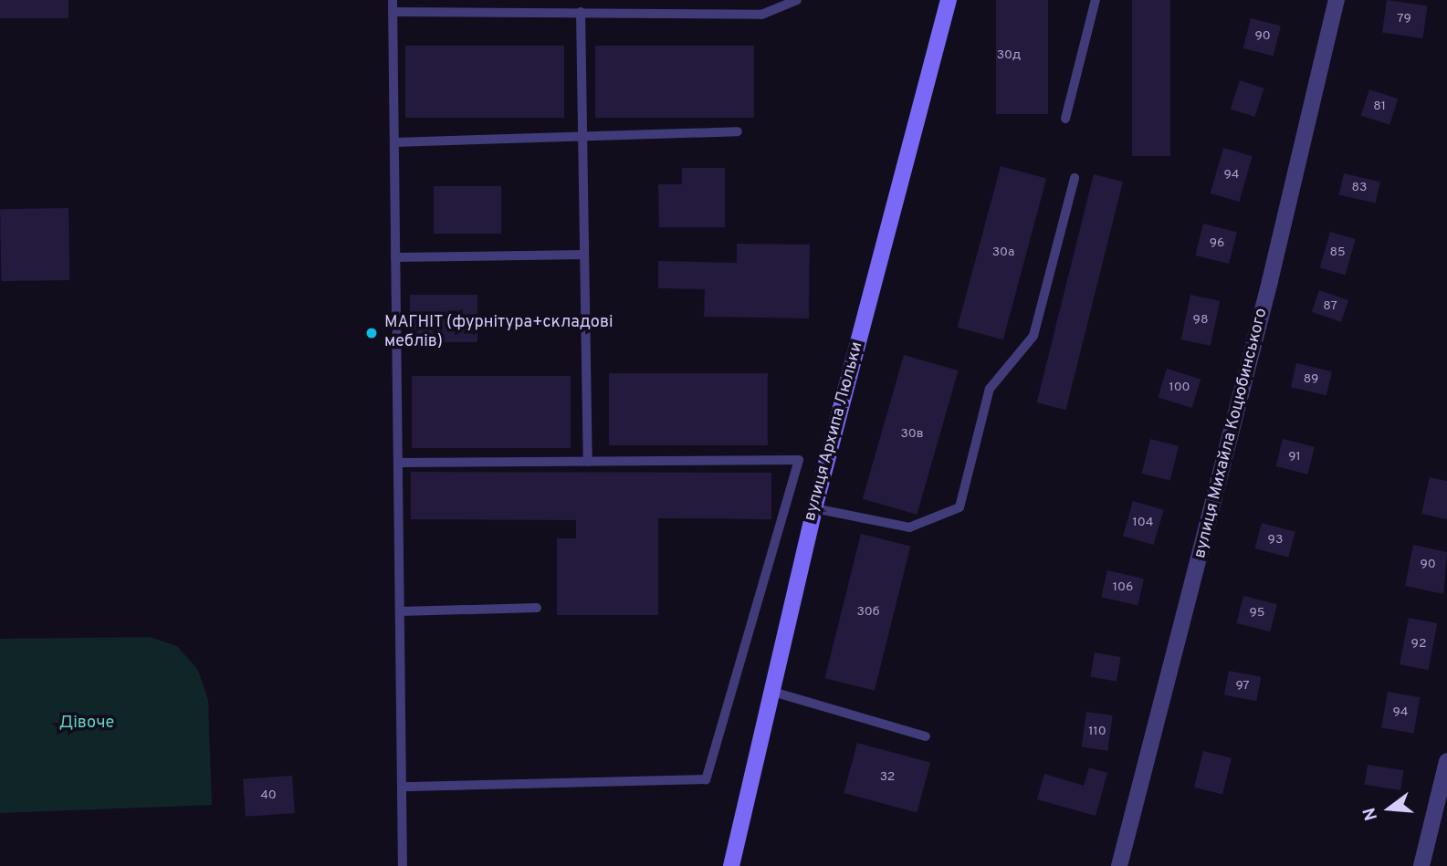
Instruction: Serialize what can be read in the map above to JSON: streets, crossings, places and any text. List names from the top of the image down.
{
  "streets": {
    "street": ["вулиця Архипа Люльки", "вулиця Михайла Коцюбинського"]
  },
  "parks": ["Дівоче"],
  "places": ["МАГНІТ (фурнітура+складові меблів)"],
  "house_numbers": [
    "79",
    "90",
    "30д",
    "81",
    "94",
    "83",
    "96",
    "30а",
    "85",
    "87",
    "98",
    "89",
    "100",
    "30в",
    "91",
    "104",
    "93",
    "90",
    "106",
    "30б",
    "95",
    "92",
    "97",
    "94",
    "110",
    "32",
    "40"
  ],
  "north": "left"
}
